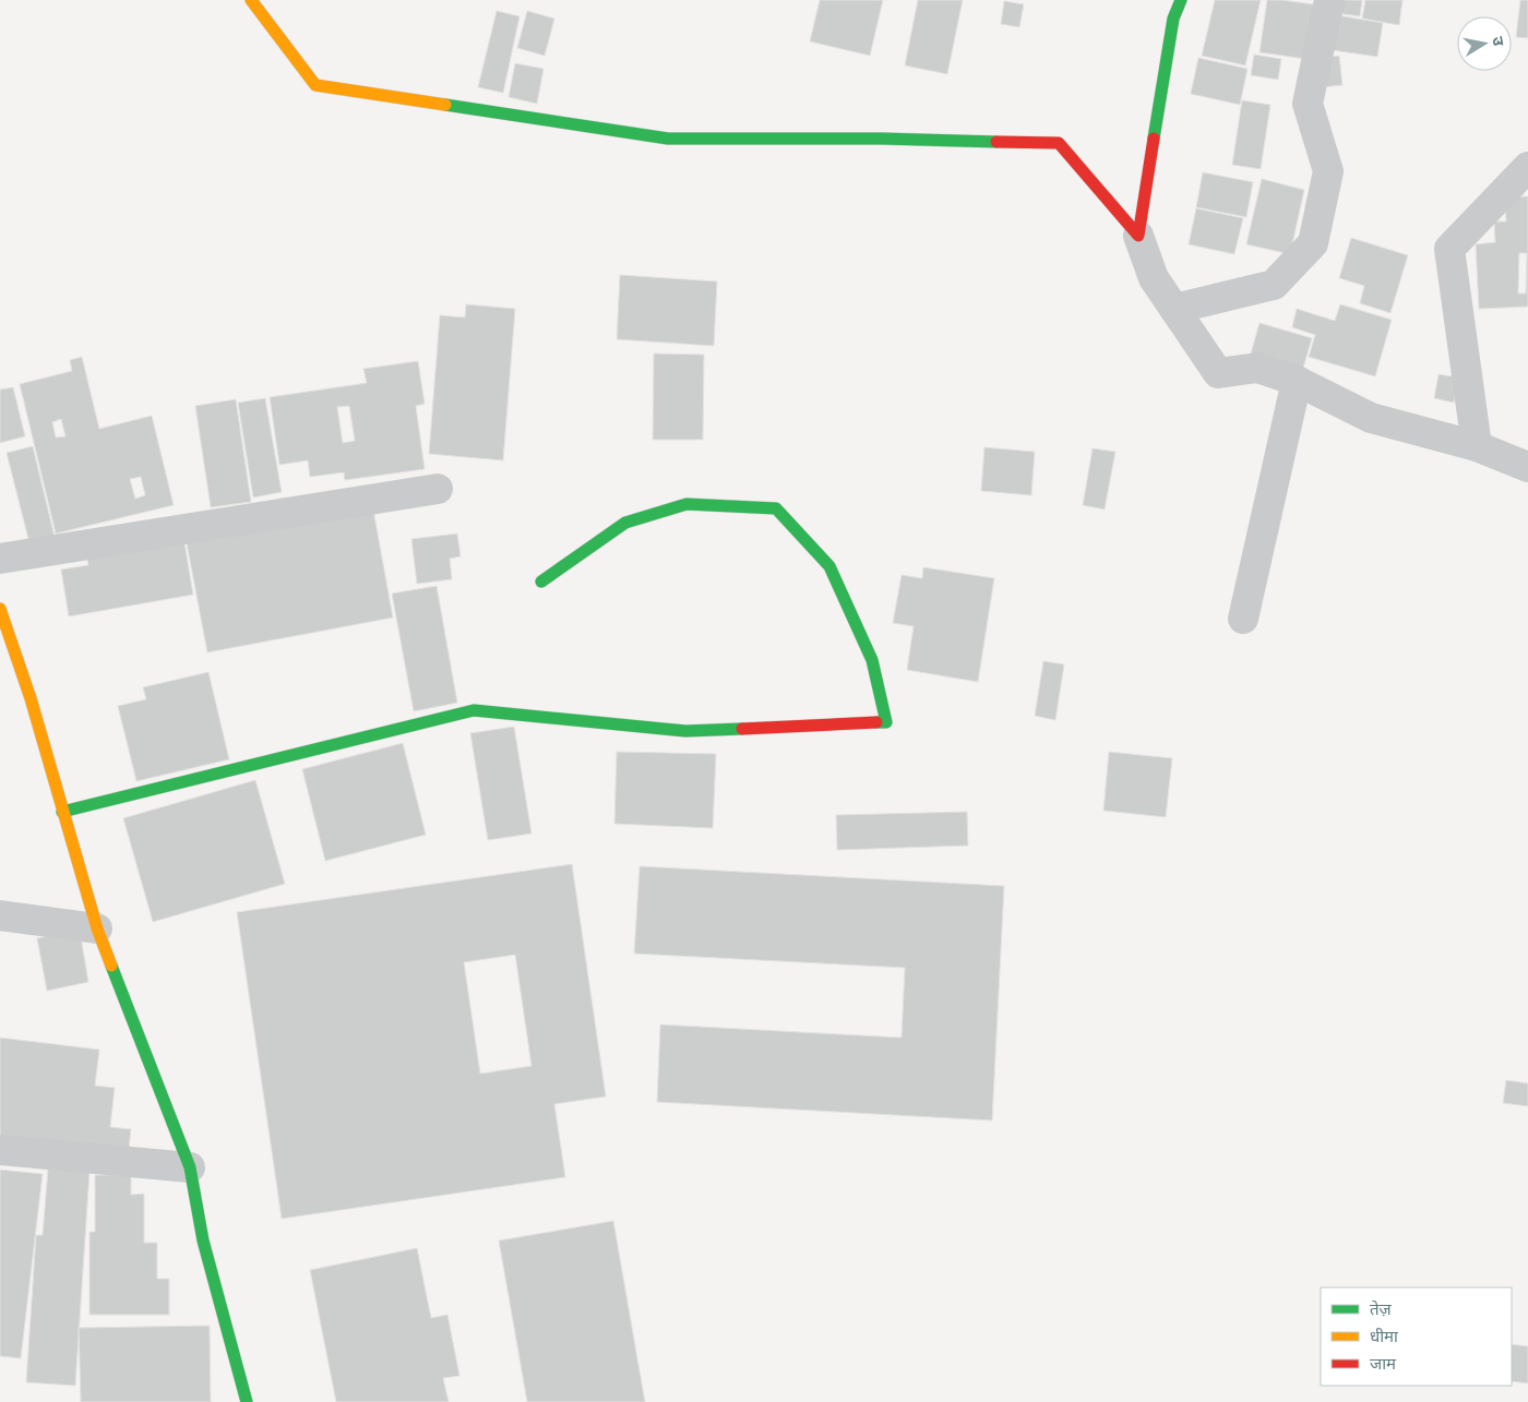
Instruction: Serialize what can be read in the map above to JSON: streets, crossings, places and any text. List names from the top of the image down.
{
  "legend": ["तेज़", "धीमा", "जाम"],
  "north": "right"
}
